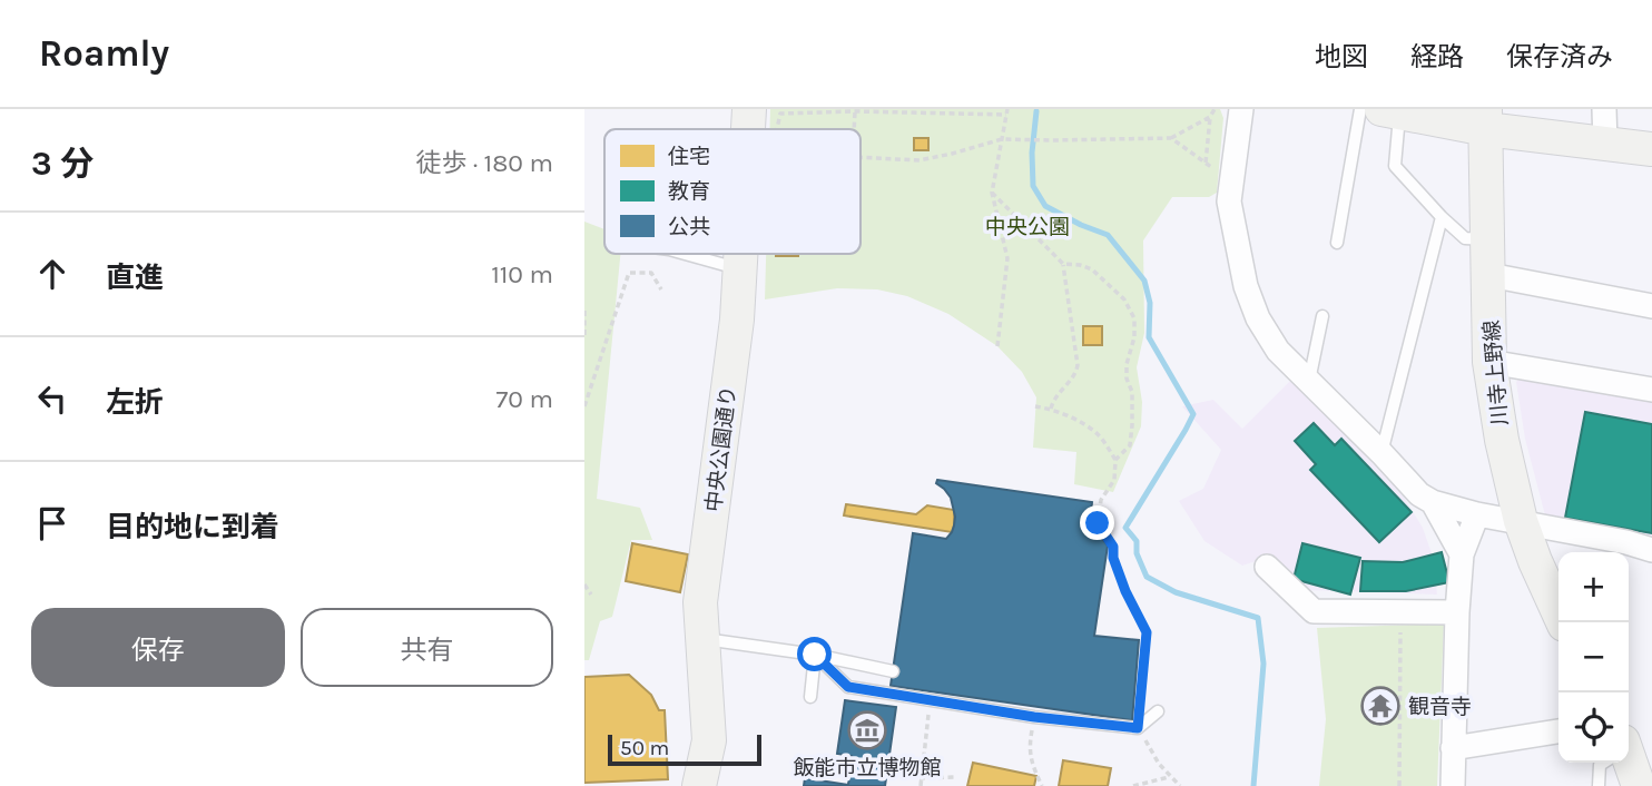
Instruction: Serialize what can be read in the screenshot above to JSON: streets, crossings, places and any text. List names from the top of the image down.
{
  "streets": {
    "street": ["川寺上野線", "中央公園通り"]
  },
  "parks": ["中央公園"],
  "places": {
    "temple": ["観音寺"],
    "museum": ["飯能市立博物館"]
  },
  "legend": ["住宅", "教育", "公共"],
  "scale_bar": "50 m",
  "page": {
    "header": "Roamly",
    "nav": ["地図", "経路", "保存済み"],
    "heading": ["3 分", "徒歩 · 180 m"],
    "list": [
      ["直進", "110 m"],
      ["左折", "70 m"],
      "目的地に到着"
    ],
    "map_buttons": ["+", "−"],
    "buttons": ["保存", "共有"],
    "scale": "50 m"
  }
}
